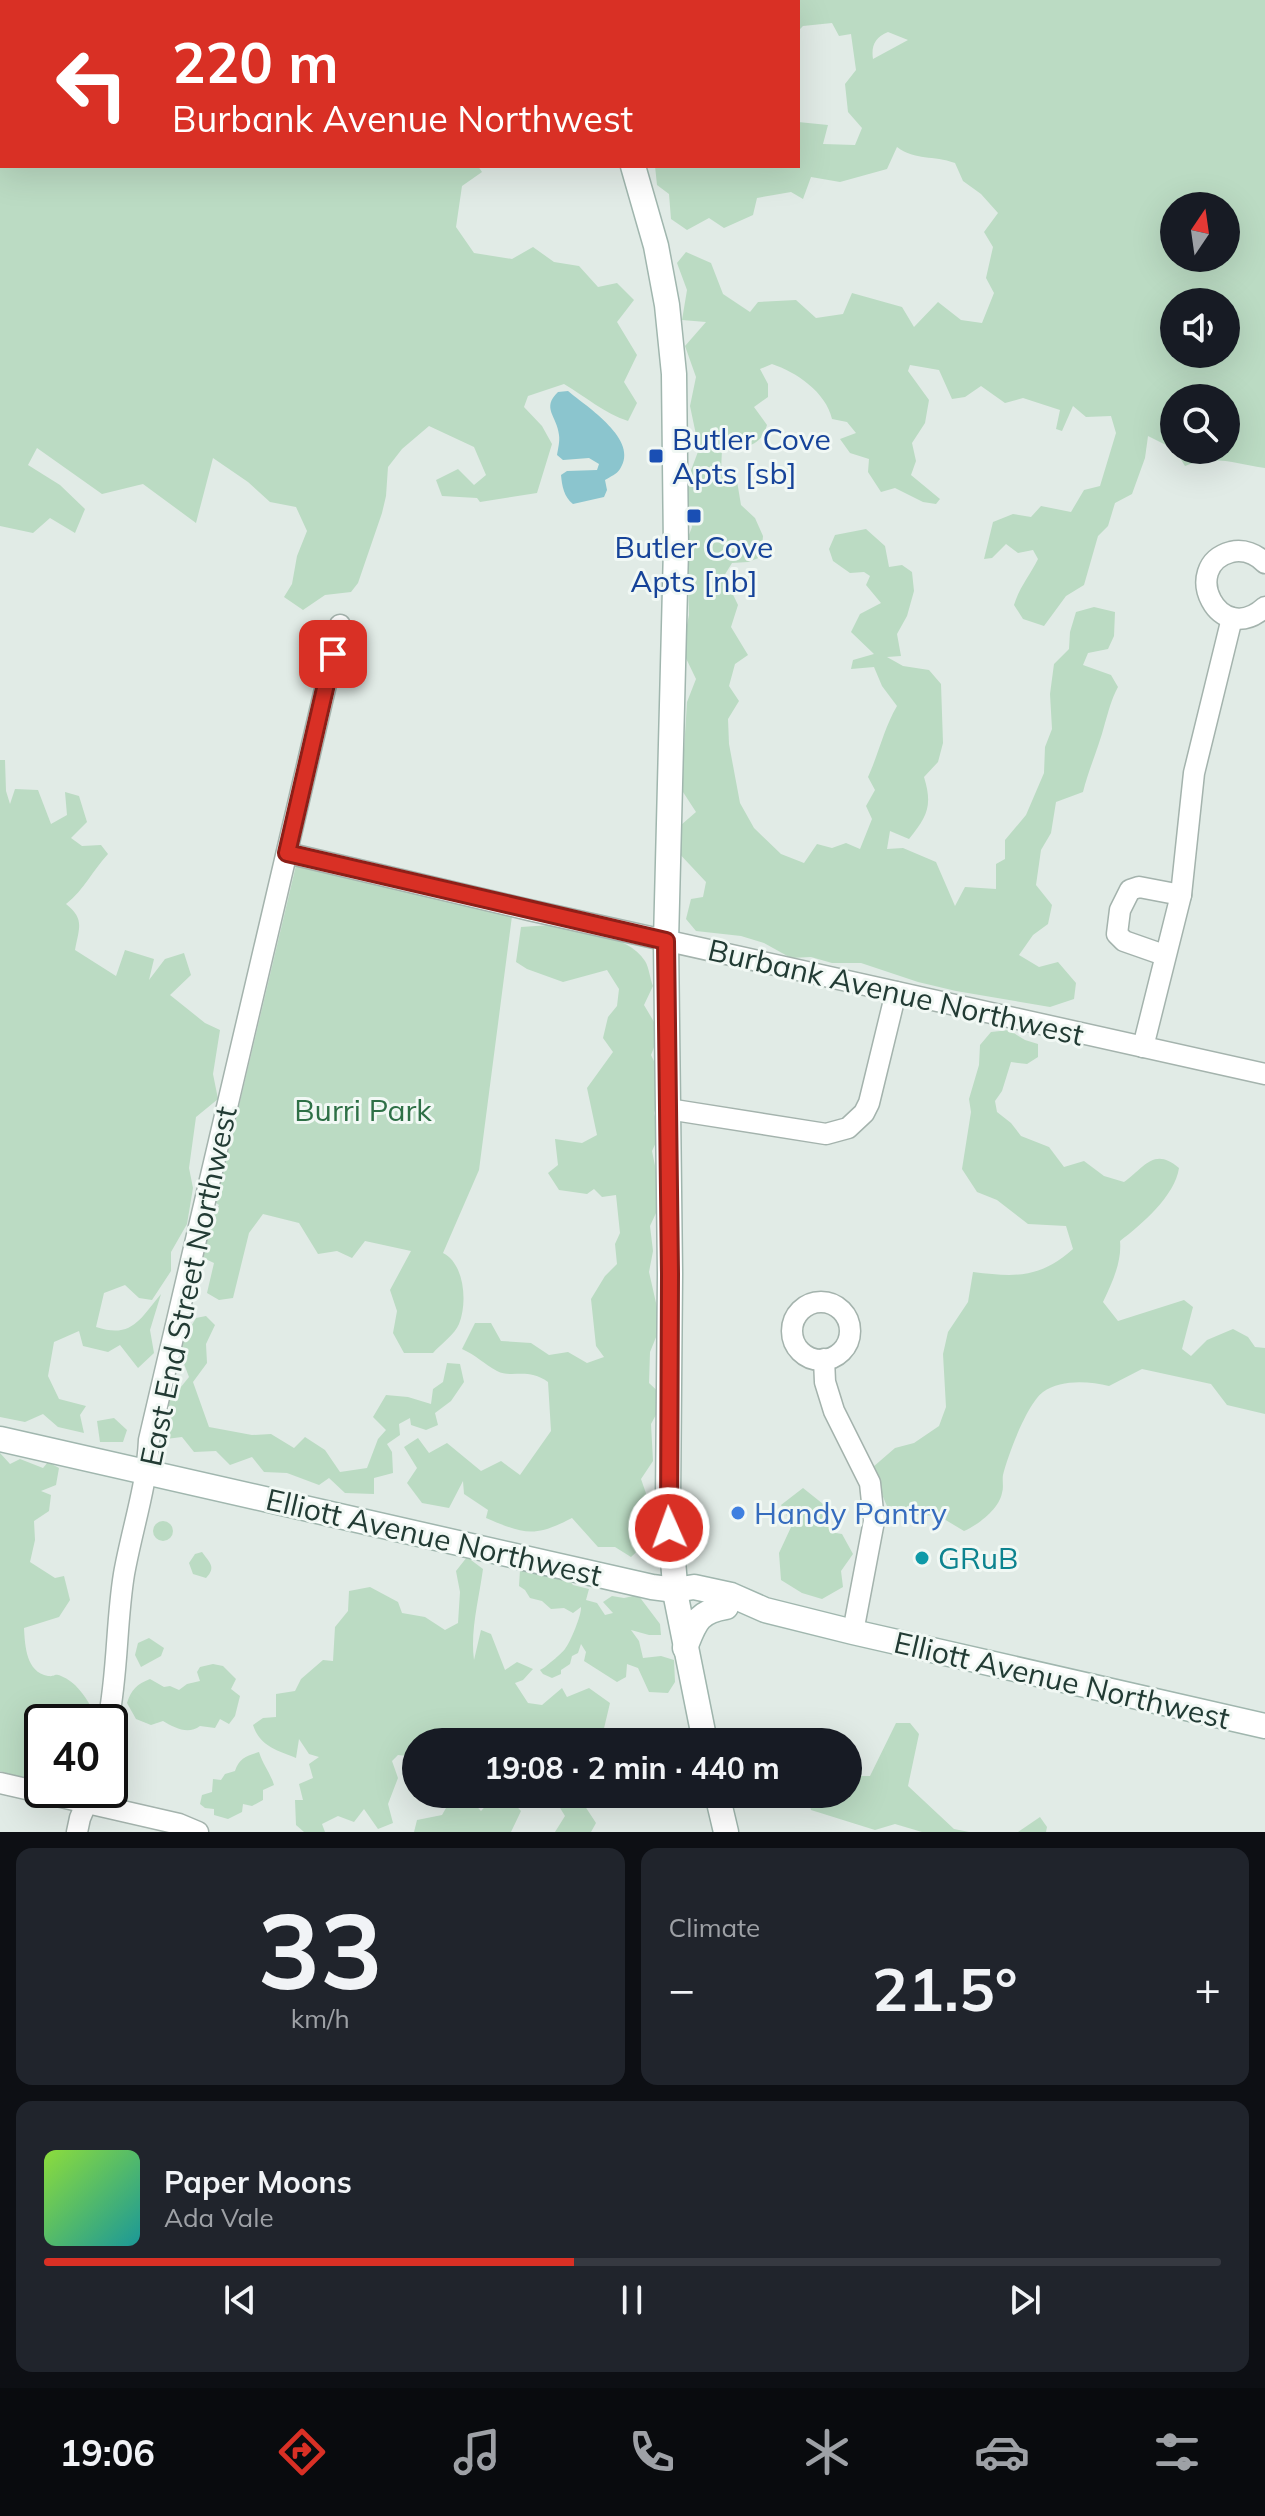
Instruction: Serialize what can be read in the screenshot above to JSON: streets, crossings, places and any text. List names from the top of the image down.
{
  "streets": {
    "street": ["Burbank Avenue Northwest", "East End Street Northwest", "Elliott Avenue Northwest"]
  },
  "crossings": [
    ["Burbank Avenue Northwest", "East End Street Northwest"],
    ["East End Street Northwest", "Elliott Avenue Northwest"]
  ],
  "parks": ["Burri Park"],
  "places": {
    "transit": ["Butler Cove Apts [sb]", "Butler Cove Apts [nb]"],
    "other": ["Handy Pantry", "GRuB"]
  },
  "north": "top",
  "page": {
    "turn": ["220 m", "Burbank Avenue Northwest"],
    "limit": "40",
    "trip": "19:08 · 2 min · 440 m",
    "tile": [
      ["33", "km/h"],
      "Climate"
    ],
    "heat": ["−", "21.5°", "+"],
    "song": ["Paper Moons", "Ada Vale"],
    "tabs": "19:06"
  }
}
